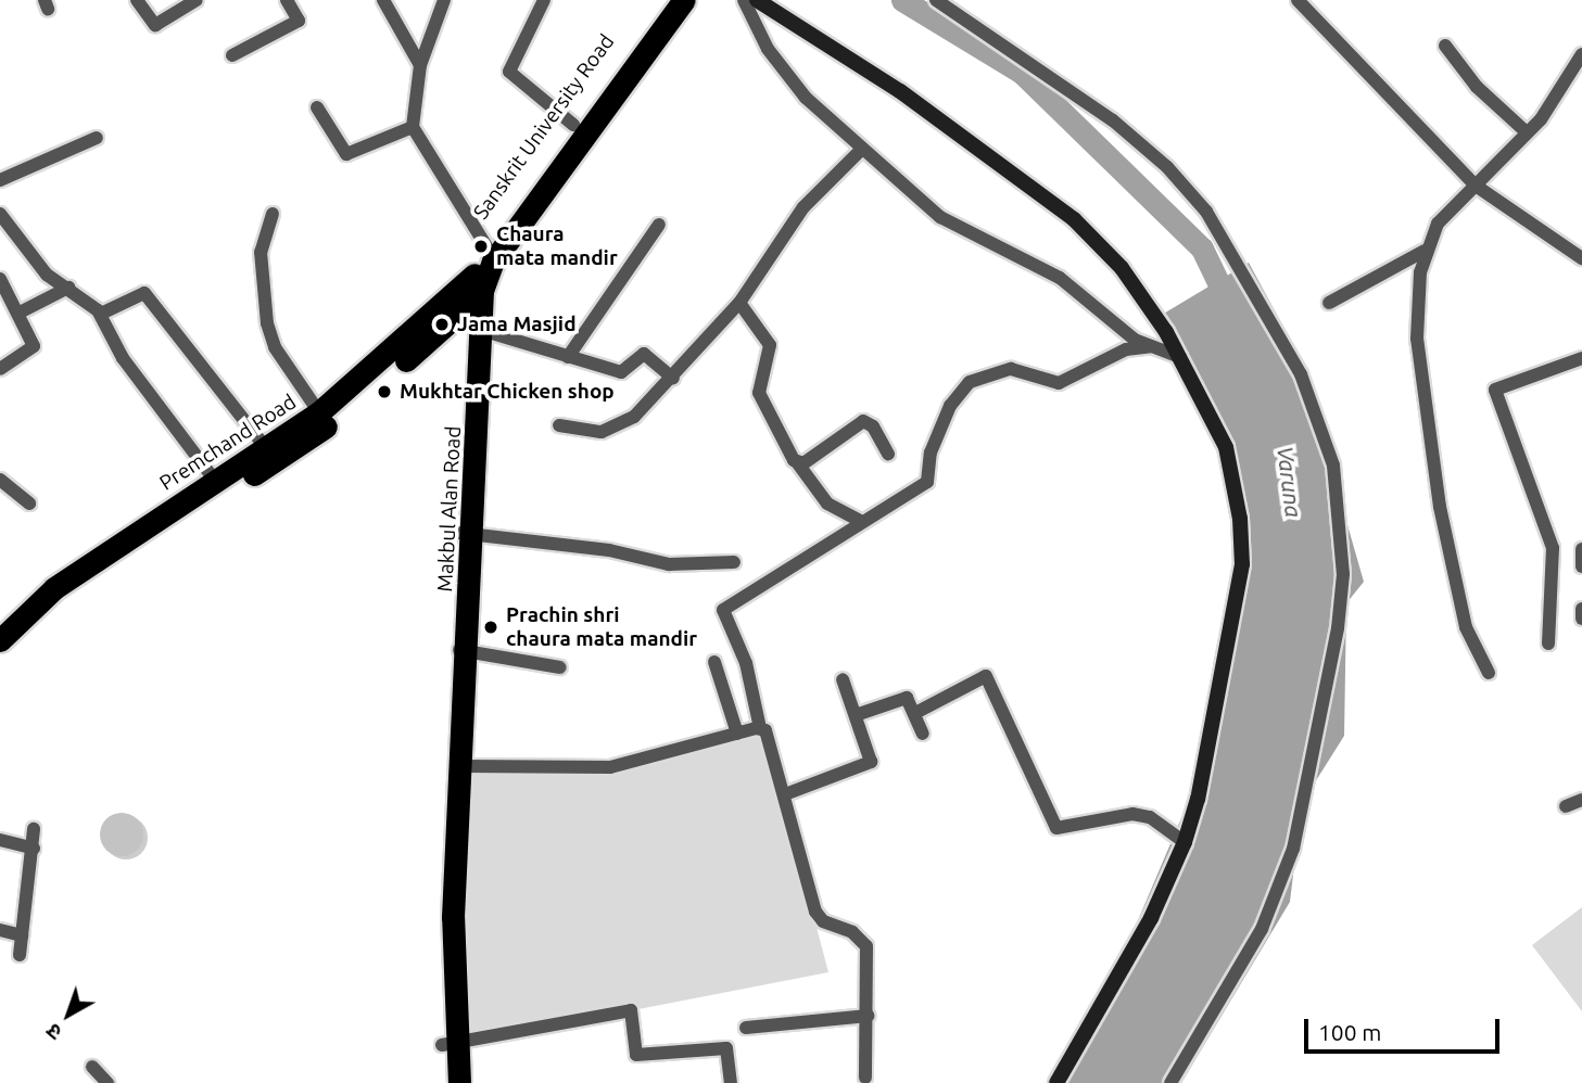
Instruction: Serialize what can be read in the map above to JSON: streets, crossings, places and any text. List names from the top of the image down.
{
  "streets": {
    "highway": ["Sanskrit University Road", "Premchand Road", "Makbul Alan Road"]
  },
  "crossings": [
    ["Sanskrit University Road", "Makbul Alan Road"],
    ["Premchand Road", "Makbul Alan Road"]
  ],
  "water": ["Varuna"],
  "places": [
    "Chaura mata mandir",
    "Jama Masjid",
    "Mukhtar Chicken shop",
    "Prachin shri chaura mata mandir"
  ],
  "scale_bar": "100 m",
  "north": "bottom left"
}
